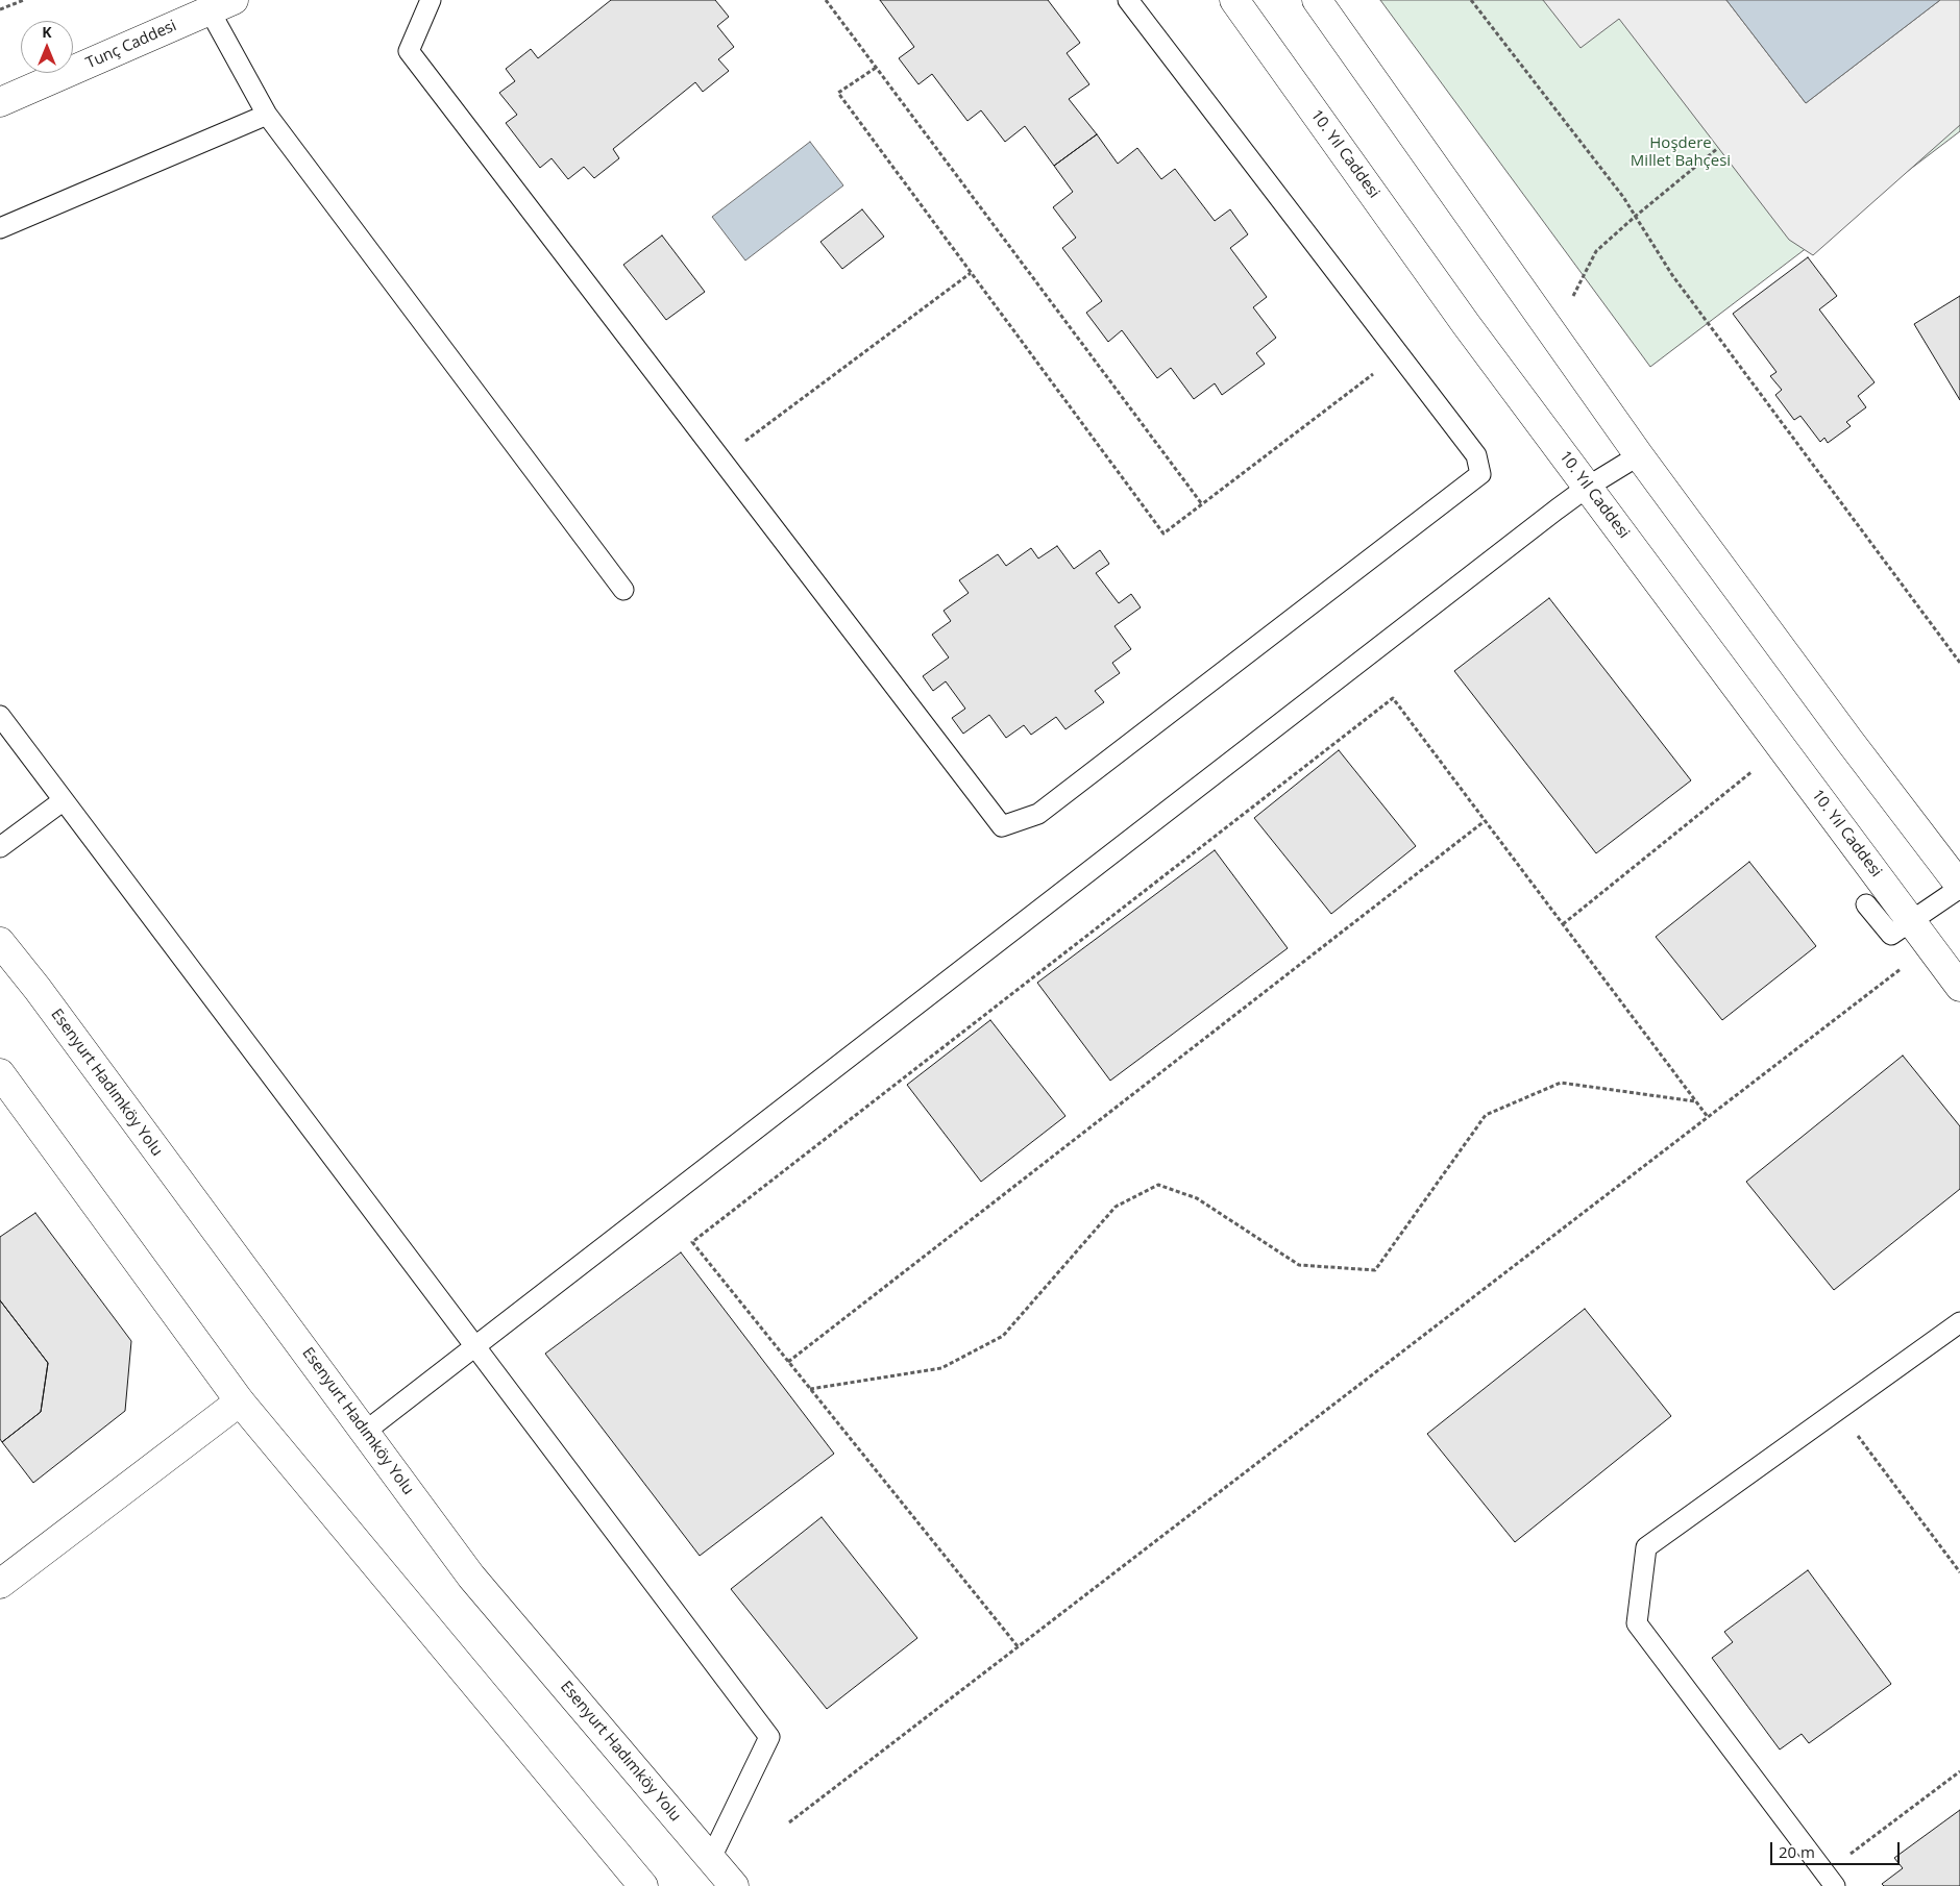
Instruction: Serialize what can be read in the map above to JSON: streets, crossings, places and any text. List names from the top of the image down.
{
  "streets": {
    "street": ["Tunç Caddesi", "10. Yıl Caddesi", "Esenyurt Hadımköy Yolu"]
  },
  "parks": ["Hoşdere Millet Bahçesi"],
  "scale_bar": "20 m",
  "north": "top"
}
